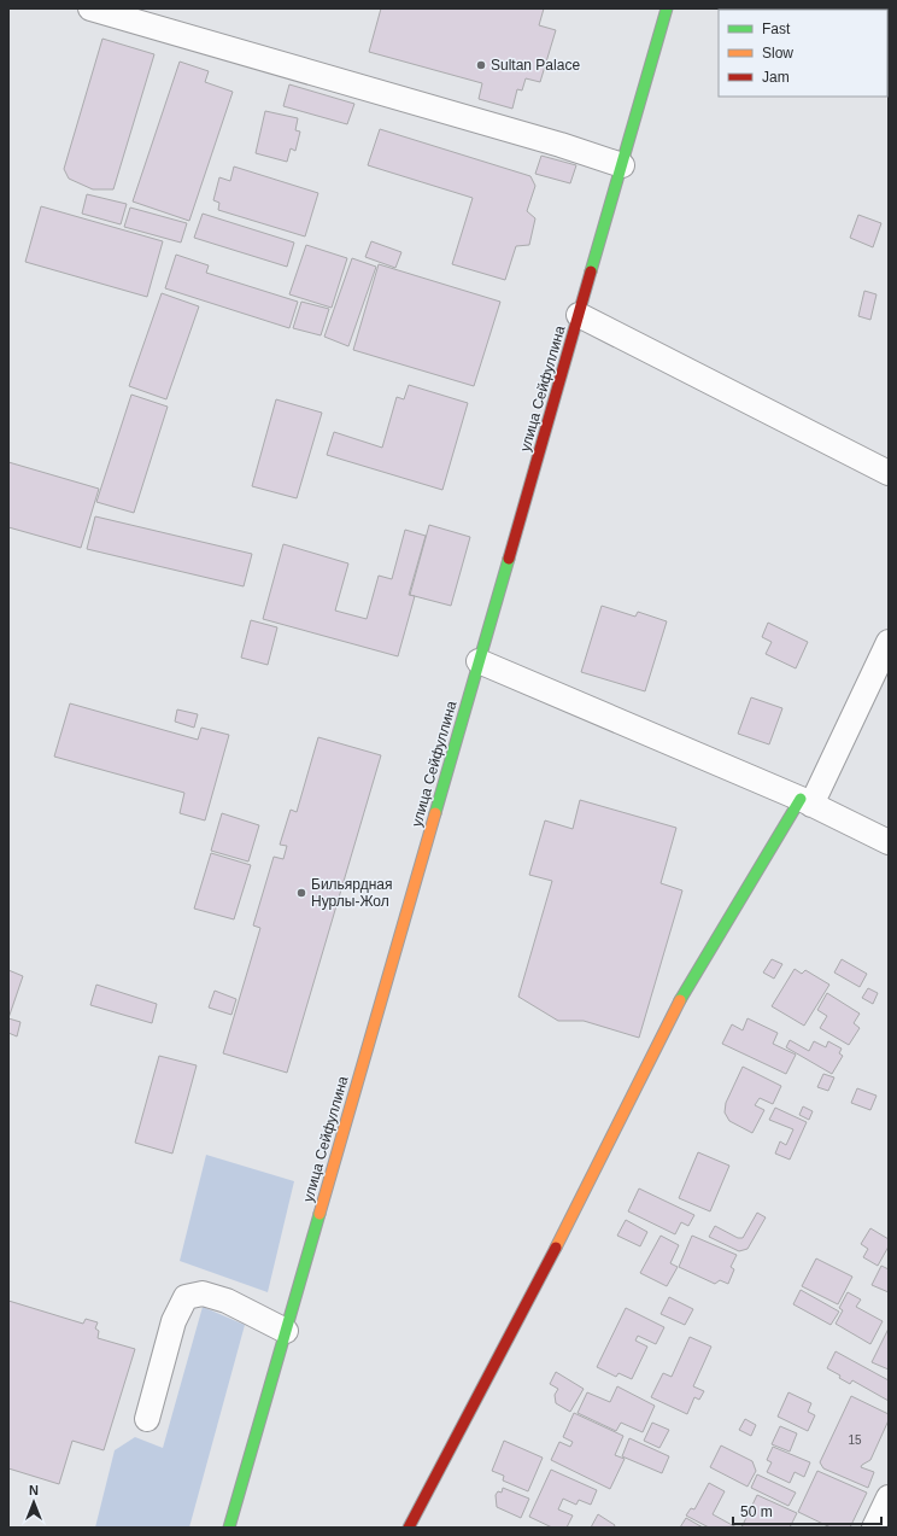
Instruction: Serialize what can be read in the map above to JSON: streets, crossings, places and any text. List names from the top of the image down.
{
  "streets": {
    "main road": ["улица Сейфуллина"]
  },
  "places": ["Sultan Palace", "Бильярдная Нурлы-Жол"],
  "house_numbers": ["15"],
  "legend": ["Fast", "Slow", "Jam"],
  "scale_bar": "50 m",
  "north": "top"
}
